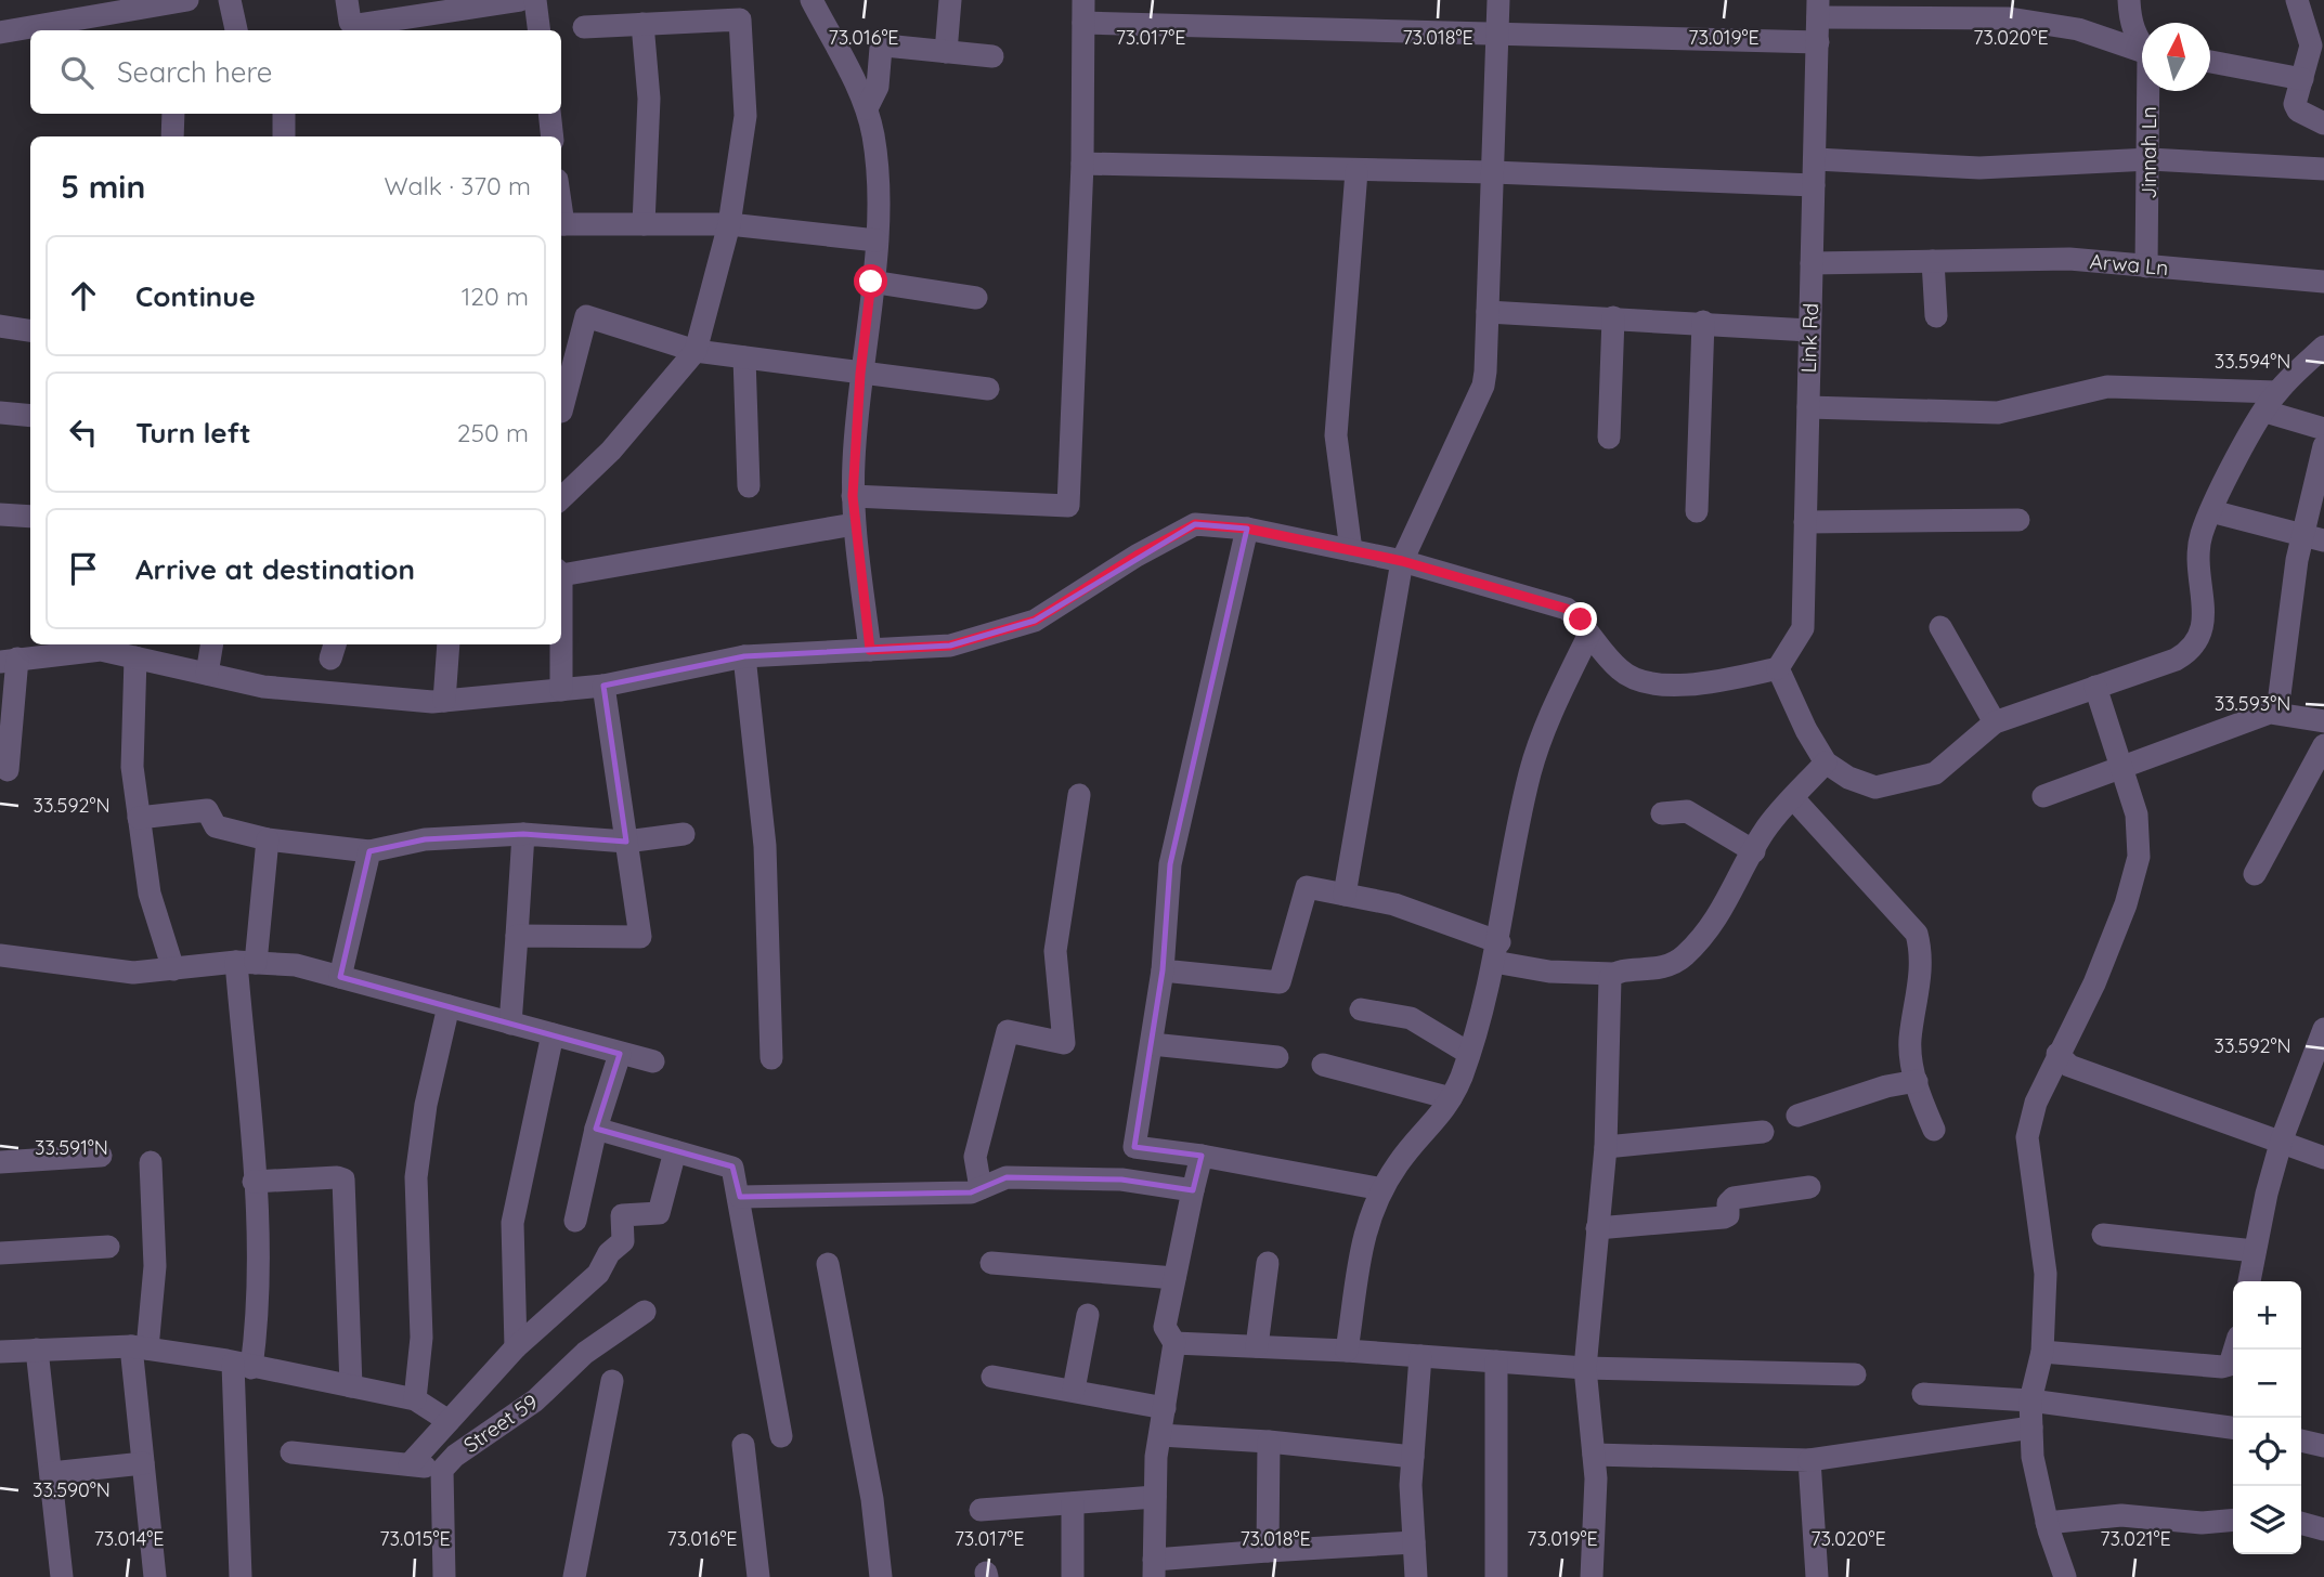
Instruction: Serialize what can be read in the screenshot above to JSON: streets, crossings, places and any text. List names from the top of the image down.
{
  "streets": {
    "street": [
      "Jinnah Ln",
      "Arwa Ln",
      "Link Rd",
      "Street 59"
    ]
  },
  "crossings": [
    ["Jinnah Ln", "Arwa Ln"],
    ["Arwa Ln", "Link Rd"]
  ],
  "north": "top",
  "page": {
    "search": "Search here",
    "heading": ["5 min", "Walk · 370 m"],
    "list": [
      ["Continue", "120 m"],
      ["Turn left", "250 m"],
      "Arrive at destination"
    ],
    "map_buttons": ["+", "−"]
  },
  "coordinates": [
    "73.016°E",
    "73.017°E",
    "73.018°E",
    "73.019°E",
    "73.020°E",
    "33.594°N",
    "33.593°N",
    "33.592°N",
    "33.591°N",
    "33.590°N",
    "73.014°E",
    "73.015°E",
    "73.021°E"
  ]
}
